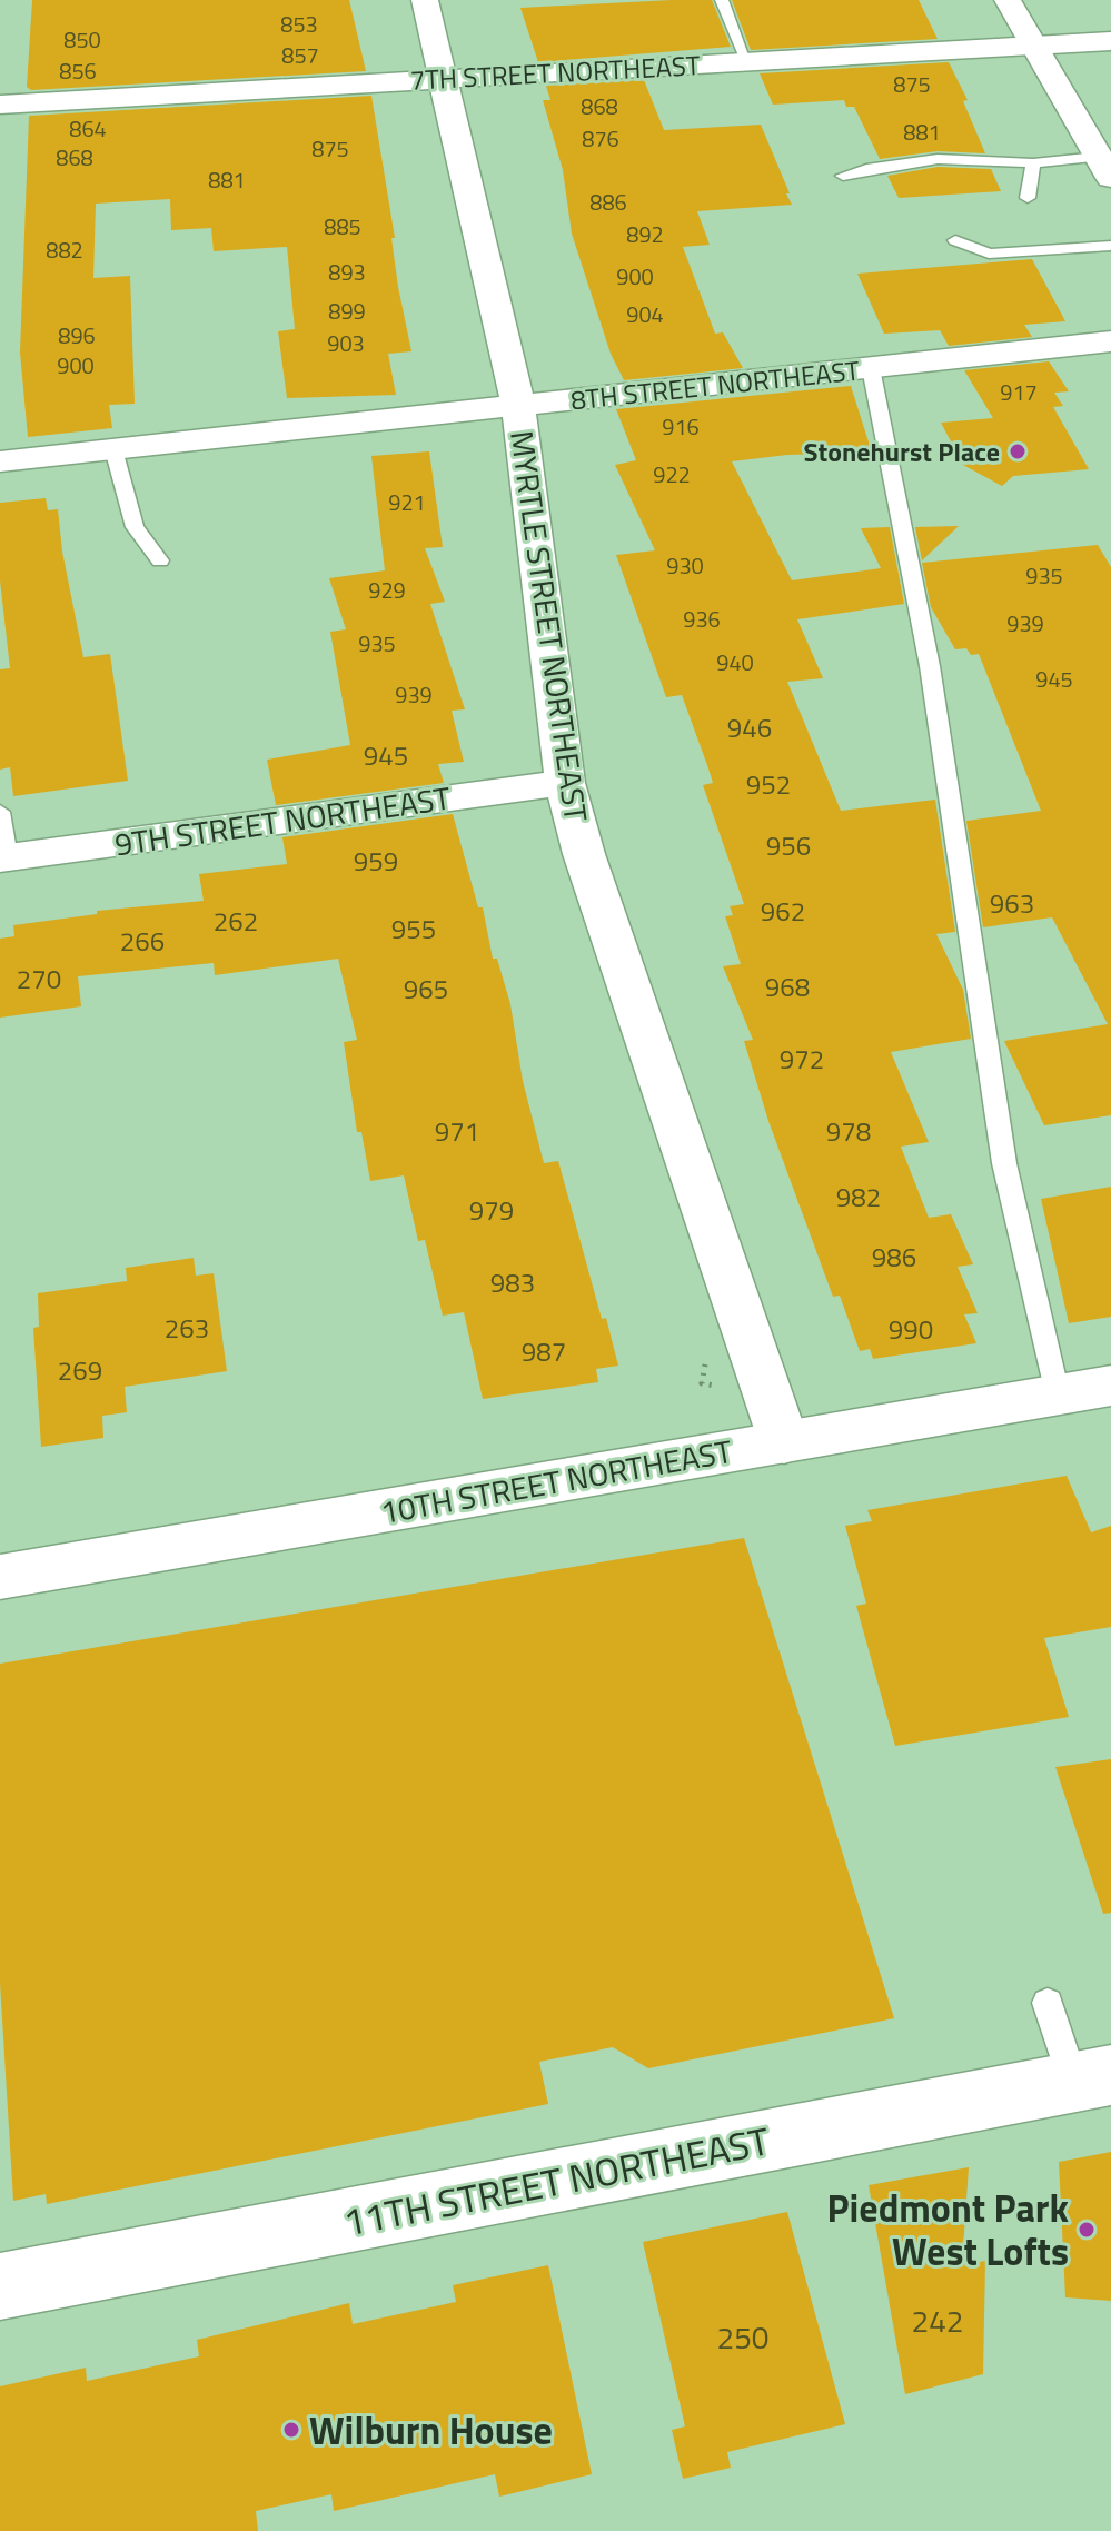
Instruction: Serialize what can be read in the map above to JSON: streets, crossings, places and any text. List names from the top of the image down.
{
  "streets": {
    "street": [
      "7TH STREET NORTHEAST",
      "8TH STREET NORTHEAST",
      "MYRTLE STREET NORTHEAST",
      "9TH STREET NORTHEAST",
      "10TH STREET NORTHEAST",
      "11TH STREET NORTHEAST"
    ]
  },
  "crossings": [
    ["7TH STREET NORTHEAST", "MYRTLE STREET NORTHEAST"],
    ["8TH STREET NORTHEAST", "MYRTLE STREET NORTHEAST"],
    ["MYRTLE STREET NORTHEAST", "9TH STREET NORTHEAST"],
    ["MYRTLE STREET NORTHEAST", "10TH STREET NORTHEAST"]
  ],
  "places": ["Stonehurst Place", "Piedmont Park West Lofts", "Wilburn House"],
  "house_numbers": [
    "853",
    "850",
    "857",
    "856",
    "875",
    "868",
    "864",
    "881",
    "876",
    "875",
    "868",
    "881",
    "886",
    "885",
    "892",
    "882",
    "893",
    "900",
    "899",
    "904",
    "896",
    "903",
    "900",
    "917",
    "916",
    "922",
    "921",
    "930",
    "935",
    "929",
    "936",
    "939",
    "935",
    "940",
    "945",
    "939",
    "946",
    "945",
    "952",
    "956",
    "959",
    "963",
    "962",
    "262",
    "955",
    "266",
    "270",
    "968",
    "965",
    "972",
    "971",
    "978",
    "982",
    "979",
    "986",
    "983",
    "263",
    "990",
    "987",
    "269",
    "242",
    "250"
  ]
}
